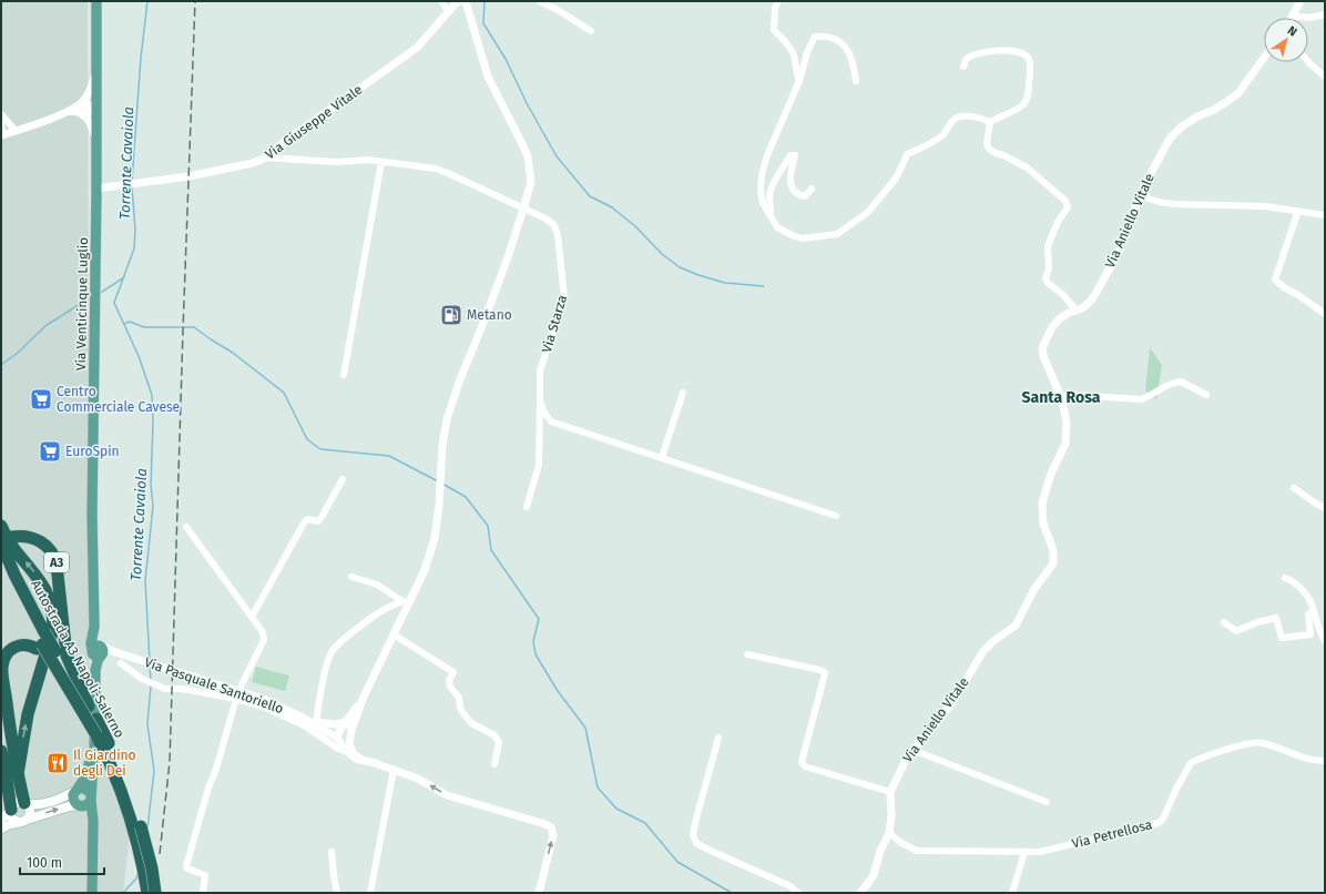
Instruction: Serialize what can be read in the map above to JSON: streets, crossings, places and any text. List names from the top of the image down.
{
  "streets": {
    "highway": ["A3", "Autostrada A3 Napoli-Salerno"],
    "main road": ["Via Venticinque Luglio"],
    "street": [
      "Via Giuseppe Vitale",
      "Via Aniello Vitale",
      "Via Starza",
      "Via Pasquale Santoriello",
      "Via Petrellosa"
    ]
  },
  "crossings": [
    ["Via Giuseppe Vitale", "Via Venticinque Luglio"],
    ["Via Giuseppe Vitale", "Via Starza"],
    ["Via Venticinque Luglio", "Via Pasquale Santoriello"],
    ["A3", "Autostrada A3 Napoli-Salerno"]
  ],
  "districts": ["Santa Rosa"],
  "water": ["Torrente Cavaiola"],
  "places": {
    "fuel station": ["Metano"],
    "supermarket": ["Centro Commerciale Cavese", "EuroSpin"],
    "restaurant": ["Il Giardino degli Dei"]
  },
  "scale_bar": "100 m",
  "north": "top right"
}
